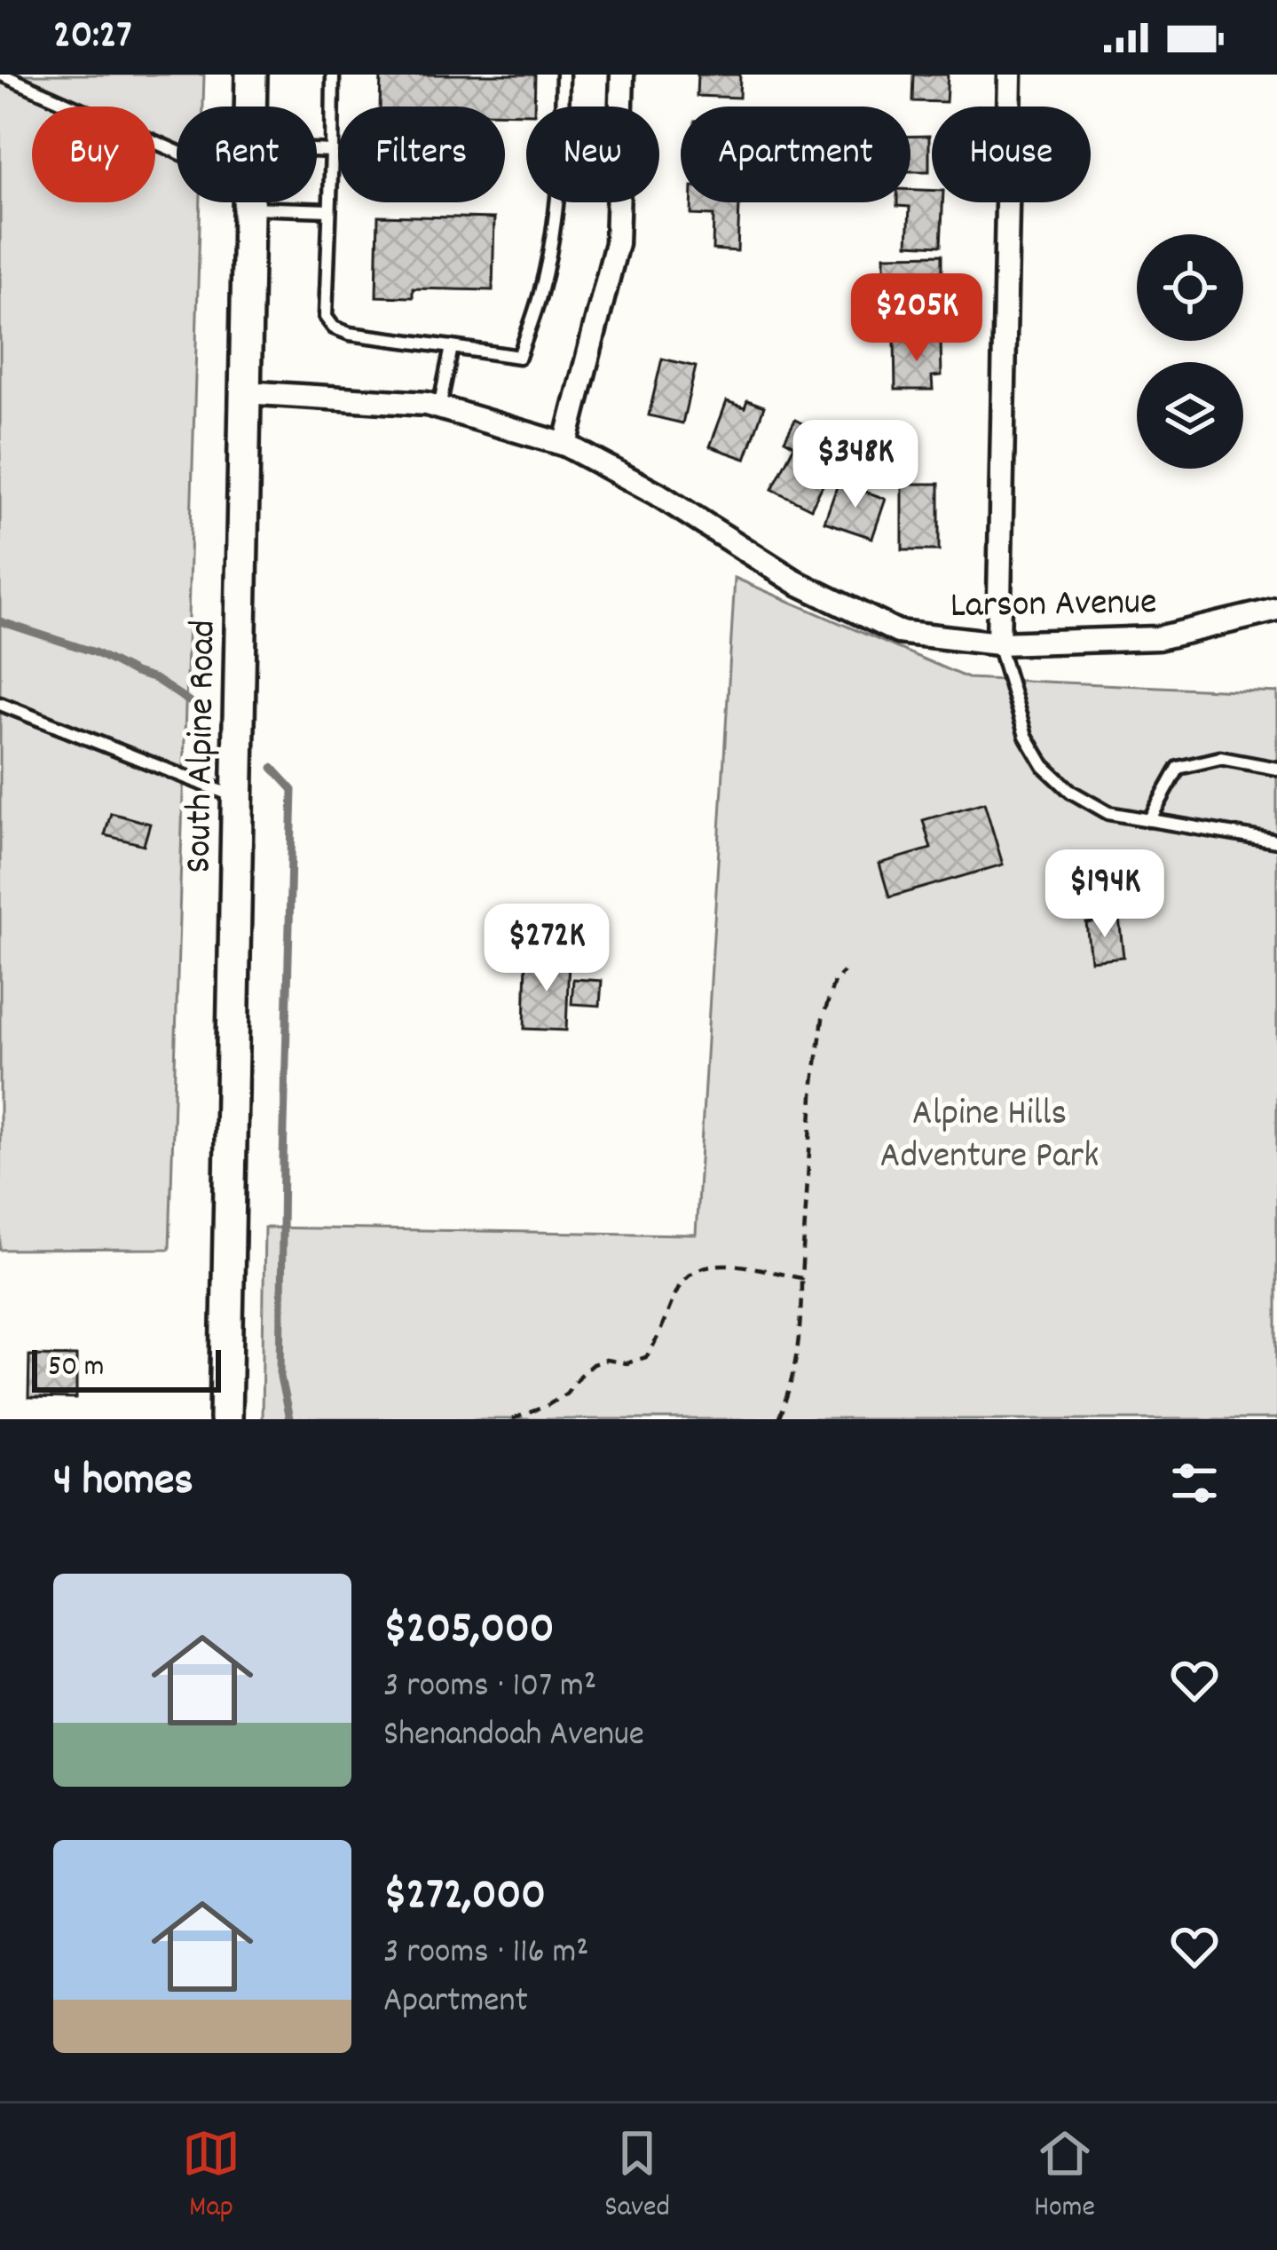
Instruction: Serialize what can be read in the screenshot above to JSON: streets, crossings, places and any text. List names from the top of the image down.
{
  "streets": {
    "main road": ["South Alpine Road"],
    "street": ["Larson Avenue"]
  },
  "crossings": [
    ["Larson Avenue", "South Alpine Road"]
  ],
  "parks": ["Alpine Hills Adventure Park"],
  "scale_bar": "50 m",
  "page": {
    "status": "20:27",
    "chip": [
      "Buy",
      "Rent",
      "Filters",
      "New",
      "Apartment",
      "House"
    ],
    "price": [
      "$205K",
      "$348K",
      "$194K",
      "$272K"
    ],
    "scale": "50 m",
    "heading": "4 homes",
    "list": [
      {
        "name": "$205,000",
        "note": "3 rooms · 107 m² · Shenandoah Avenue"
      },
      {
        "name": "$272,000",
        "note": "3 rooms · 116 m² · Apartment"
      }
    ],
    "tabs": ["Map", "Saved", "Home"]
  }
}
